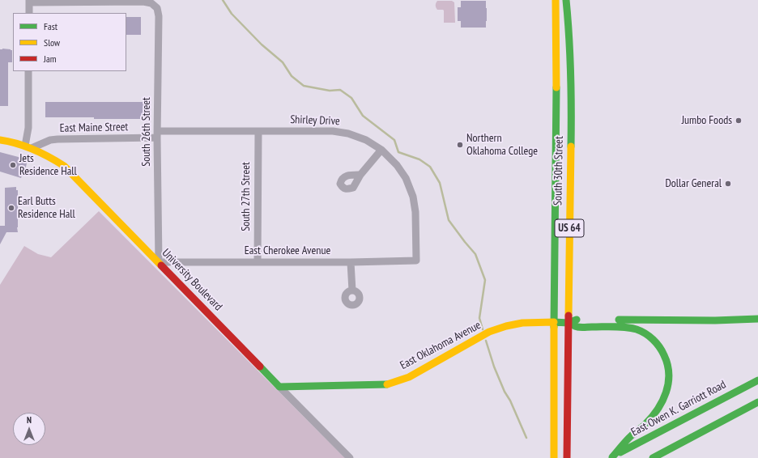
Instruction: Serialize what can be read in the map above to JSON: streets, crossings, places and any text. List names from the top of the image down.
{
  "streets": {
    "main road": [
      "South 30th Street",
      "US 64",
      "University Boulevard",
      "East Oklahoma Avenue",
      "East Owen K. Garriott Road"
    ],
    "street": [
      "Shirley Drive",
      "East Maine Street",
      "South 26th Street",
      "South 27th Street",
      "East Cherokee Avenue"
    ]
  },
  "crossings": [
    ["Shirley Drive", "East Maine Street"],
    ["Shirley Drive", "South 27th Street"],
    ["Shirley Drive", "East Cherokee Avenue"],
    ["East Maine Street", "South 26th Street"],
    ["East Maine Street", "South 27th Street"],
    ["East Maine Street", "University Boulevard"],
    ["South 26th Street", "East Cherokee Avenue"],
    ["South 26th Street", "University Boulevard"],
    ["South 30th Street", "East Oklahoma Avenue"],
    ["South 27th Street", "East Cherokee Avenue"],
    ["East Cherokee Avenue", "University Boulevard"],
    ["University Boulevard", "East Oklahoma Avenue"]
  ],
  "places": [
    "Jumbo Foods",
    "Northern Oklahoma College",
    "Jets Residence Hall",
    "Dollar General",
    "Earl Butts Residence Hall"
  ],
  "legend": ["Fast", "Slow", "Jam"],
  "north": "top"
}
